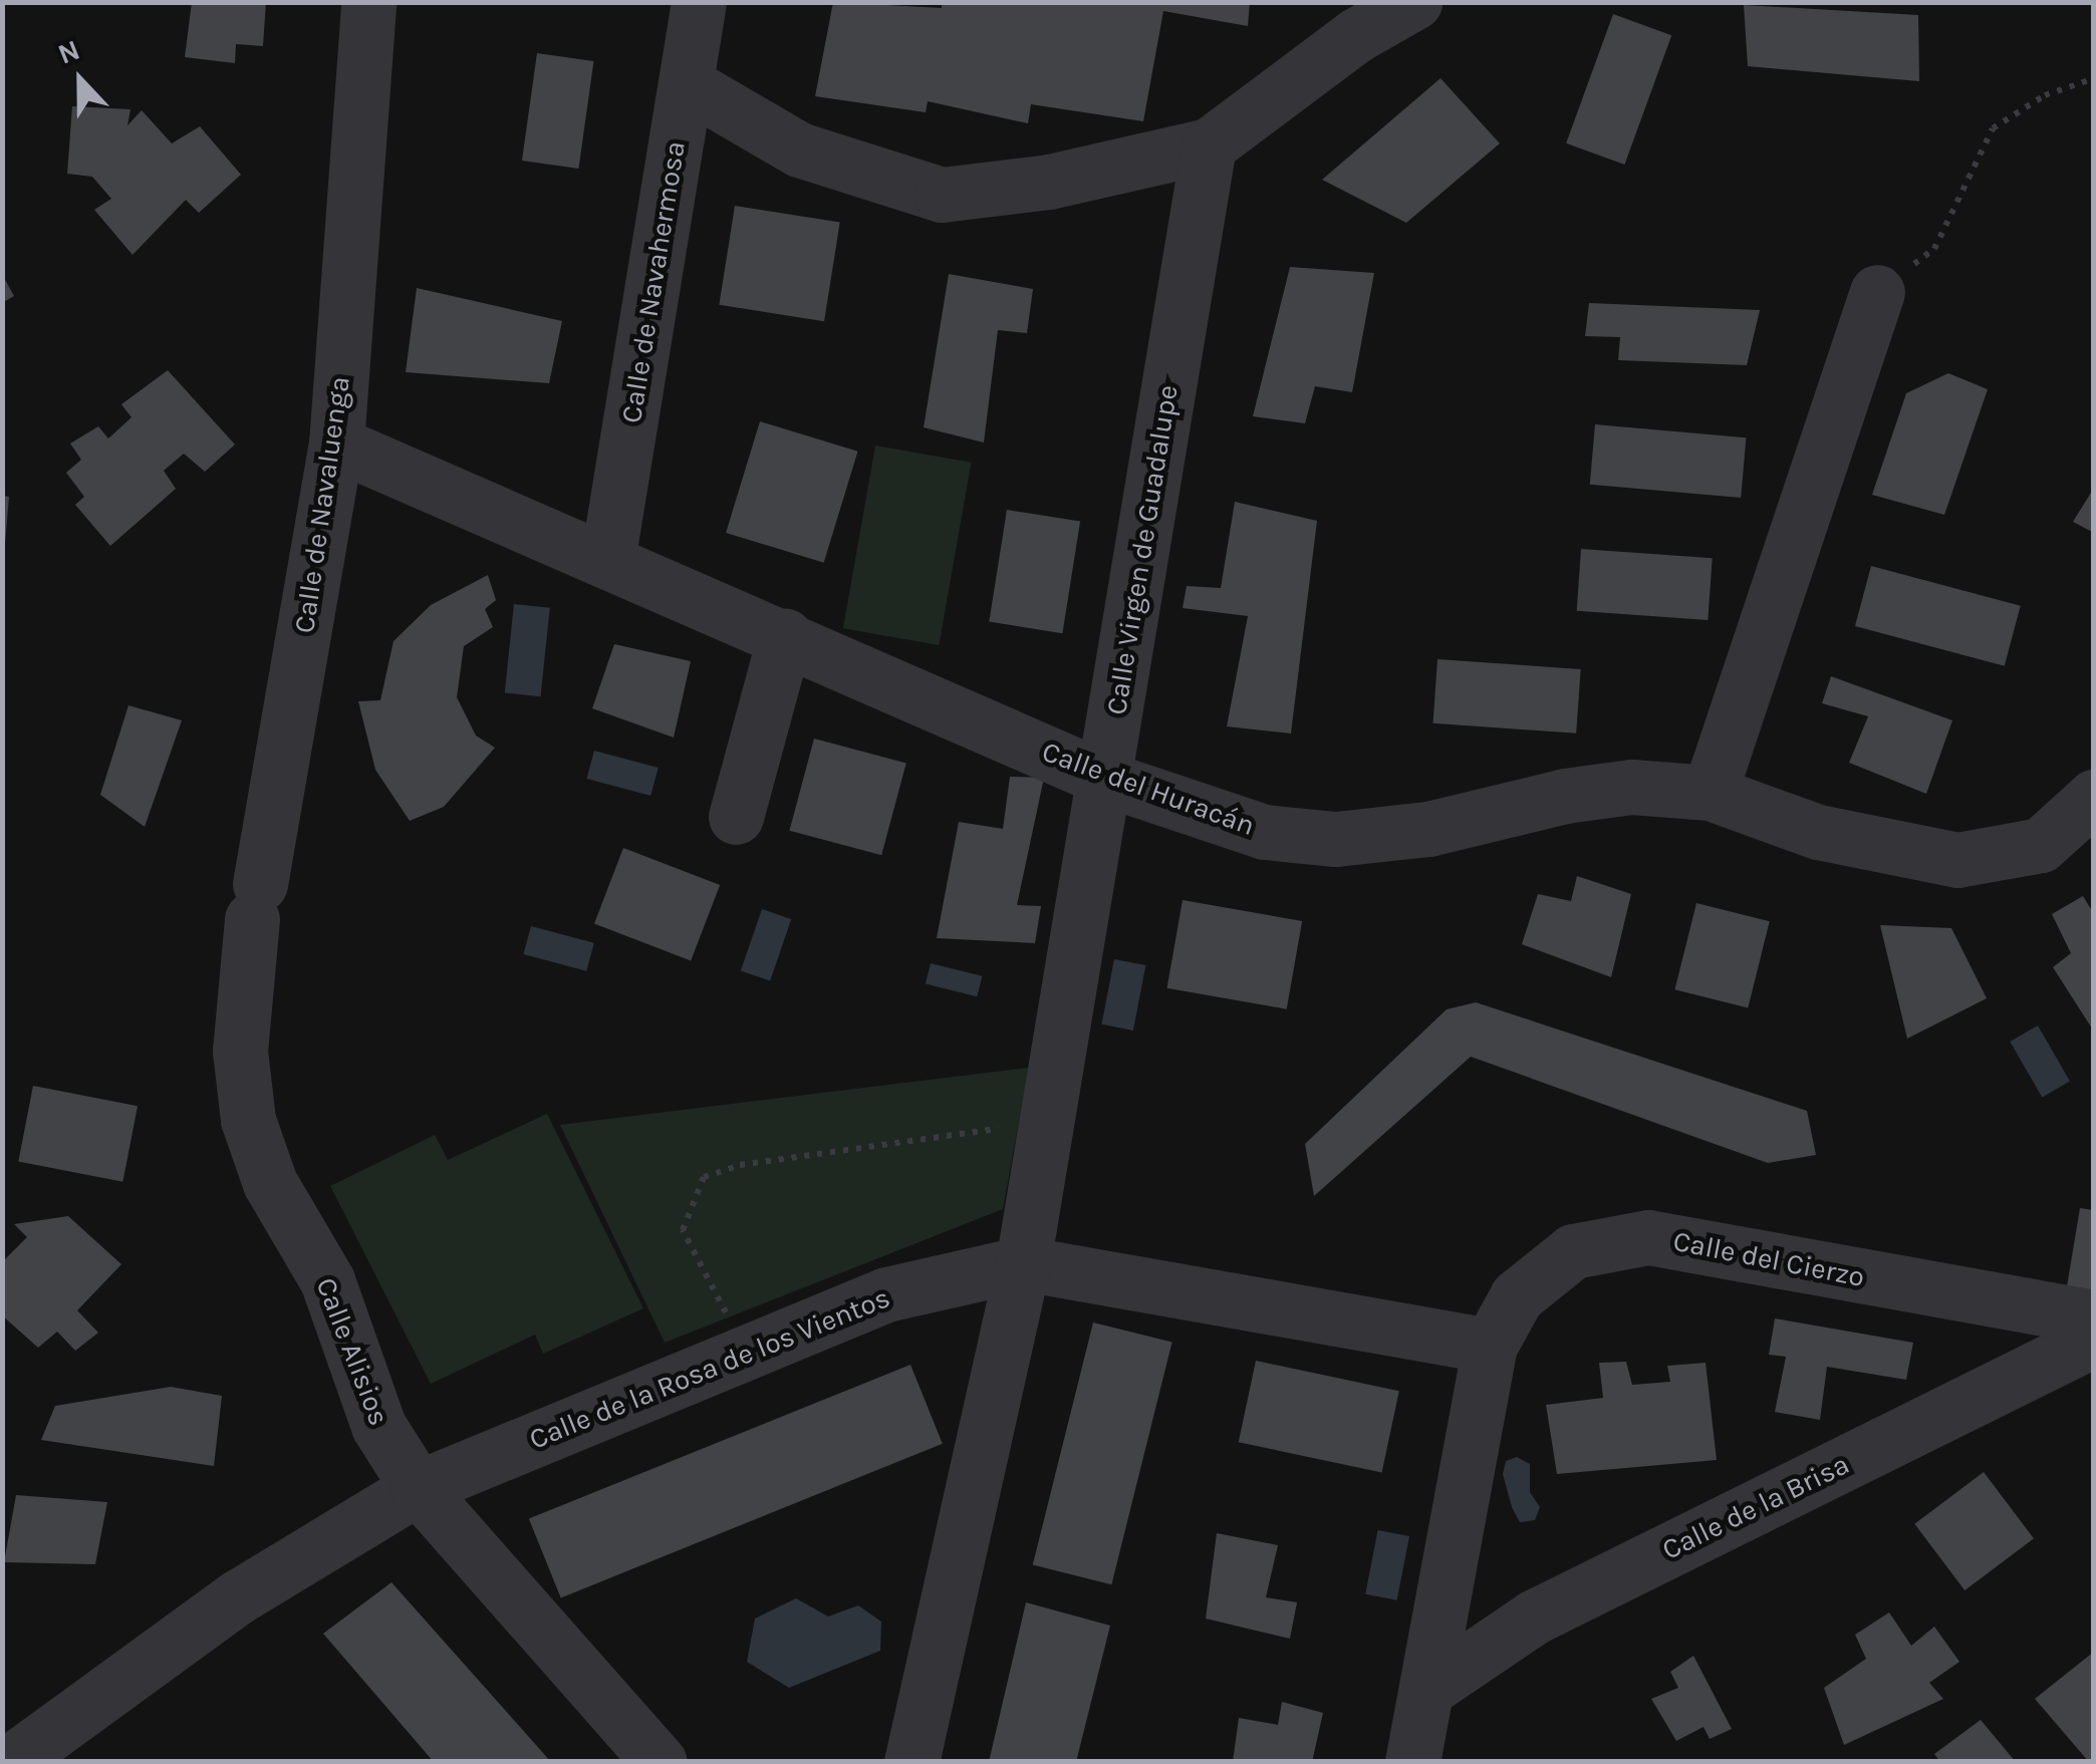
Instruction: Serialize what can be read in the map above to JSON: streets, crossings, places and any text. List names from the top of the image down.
{
  "streets": {
    "street": [
      "Calle de Navahermosa",
      "Calle de Navaluenga",
      "Calle Virgen de Guadalupe",
      "Calle del Huracán",
      "Calle del Cierzo",
      "Calle Alisios",
      "Calle de la Rosa de los Vientos",
      "Calle de la Brisa"
    ]
  },
  "crossings": [
    ["Calle de Navahermosa", "Calle del Huracán"],
    ["Calle de Navaluenga", "Calle del Huracán"],
    ["Calle de Navaluenga", "Calle Alisios"],
    ["Calle Virgen de Guadalupe", "Calle del Huracán"],
    ["Calle del Cierzo", "Calle de la Rosa de los Vientos"],
    ["Calle del Cierzo", "Calle de la Brisa"],
    ["Calle Alisios", "Calle de la Rosa de los Vientos"]
  ],
  "north": "top"
}
